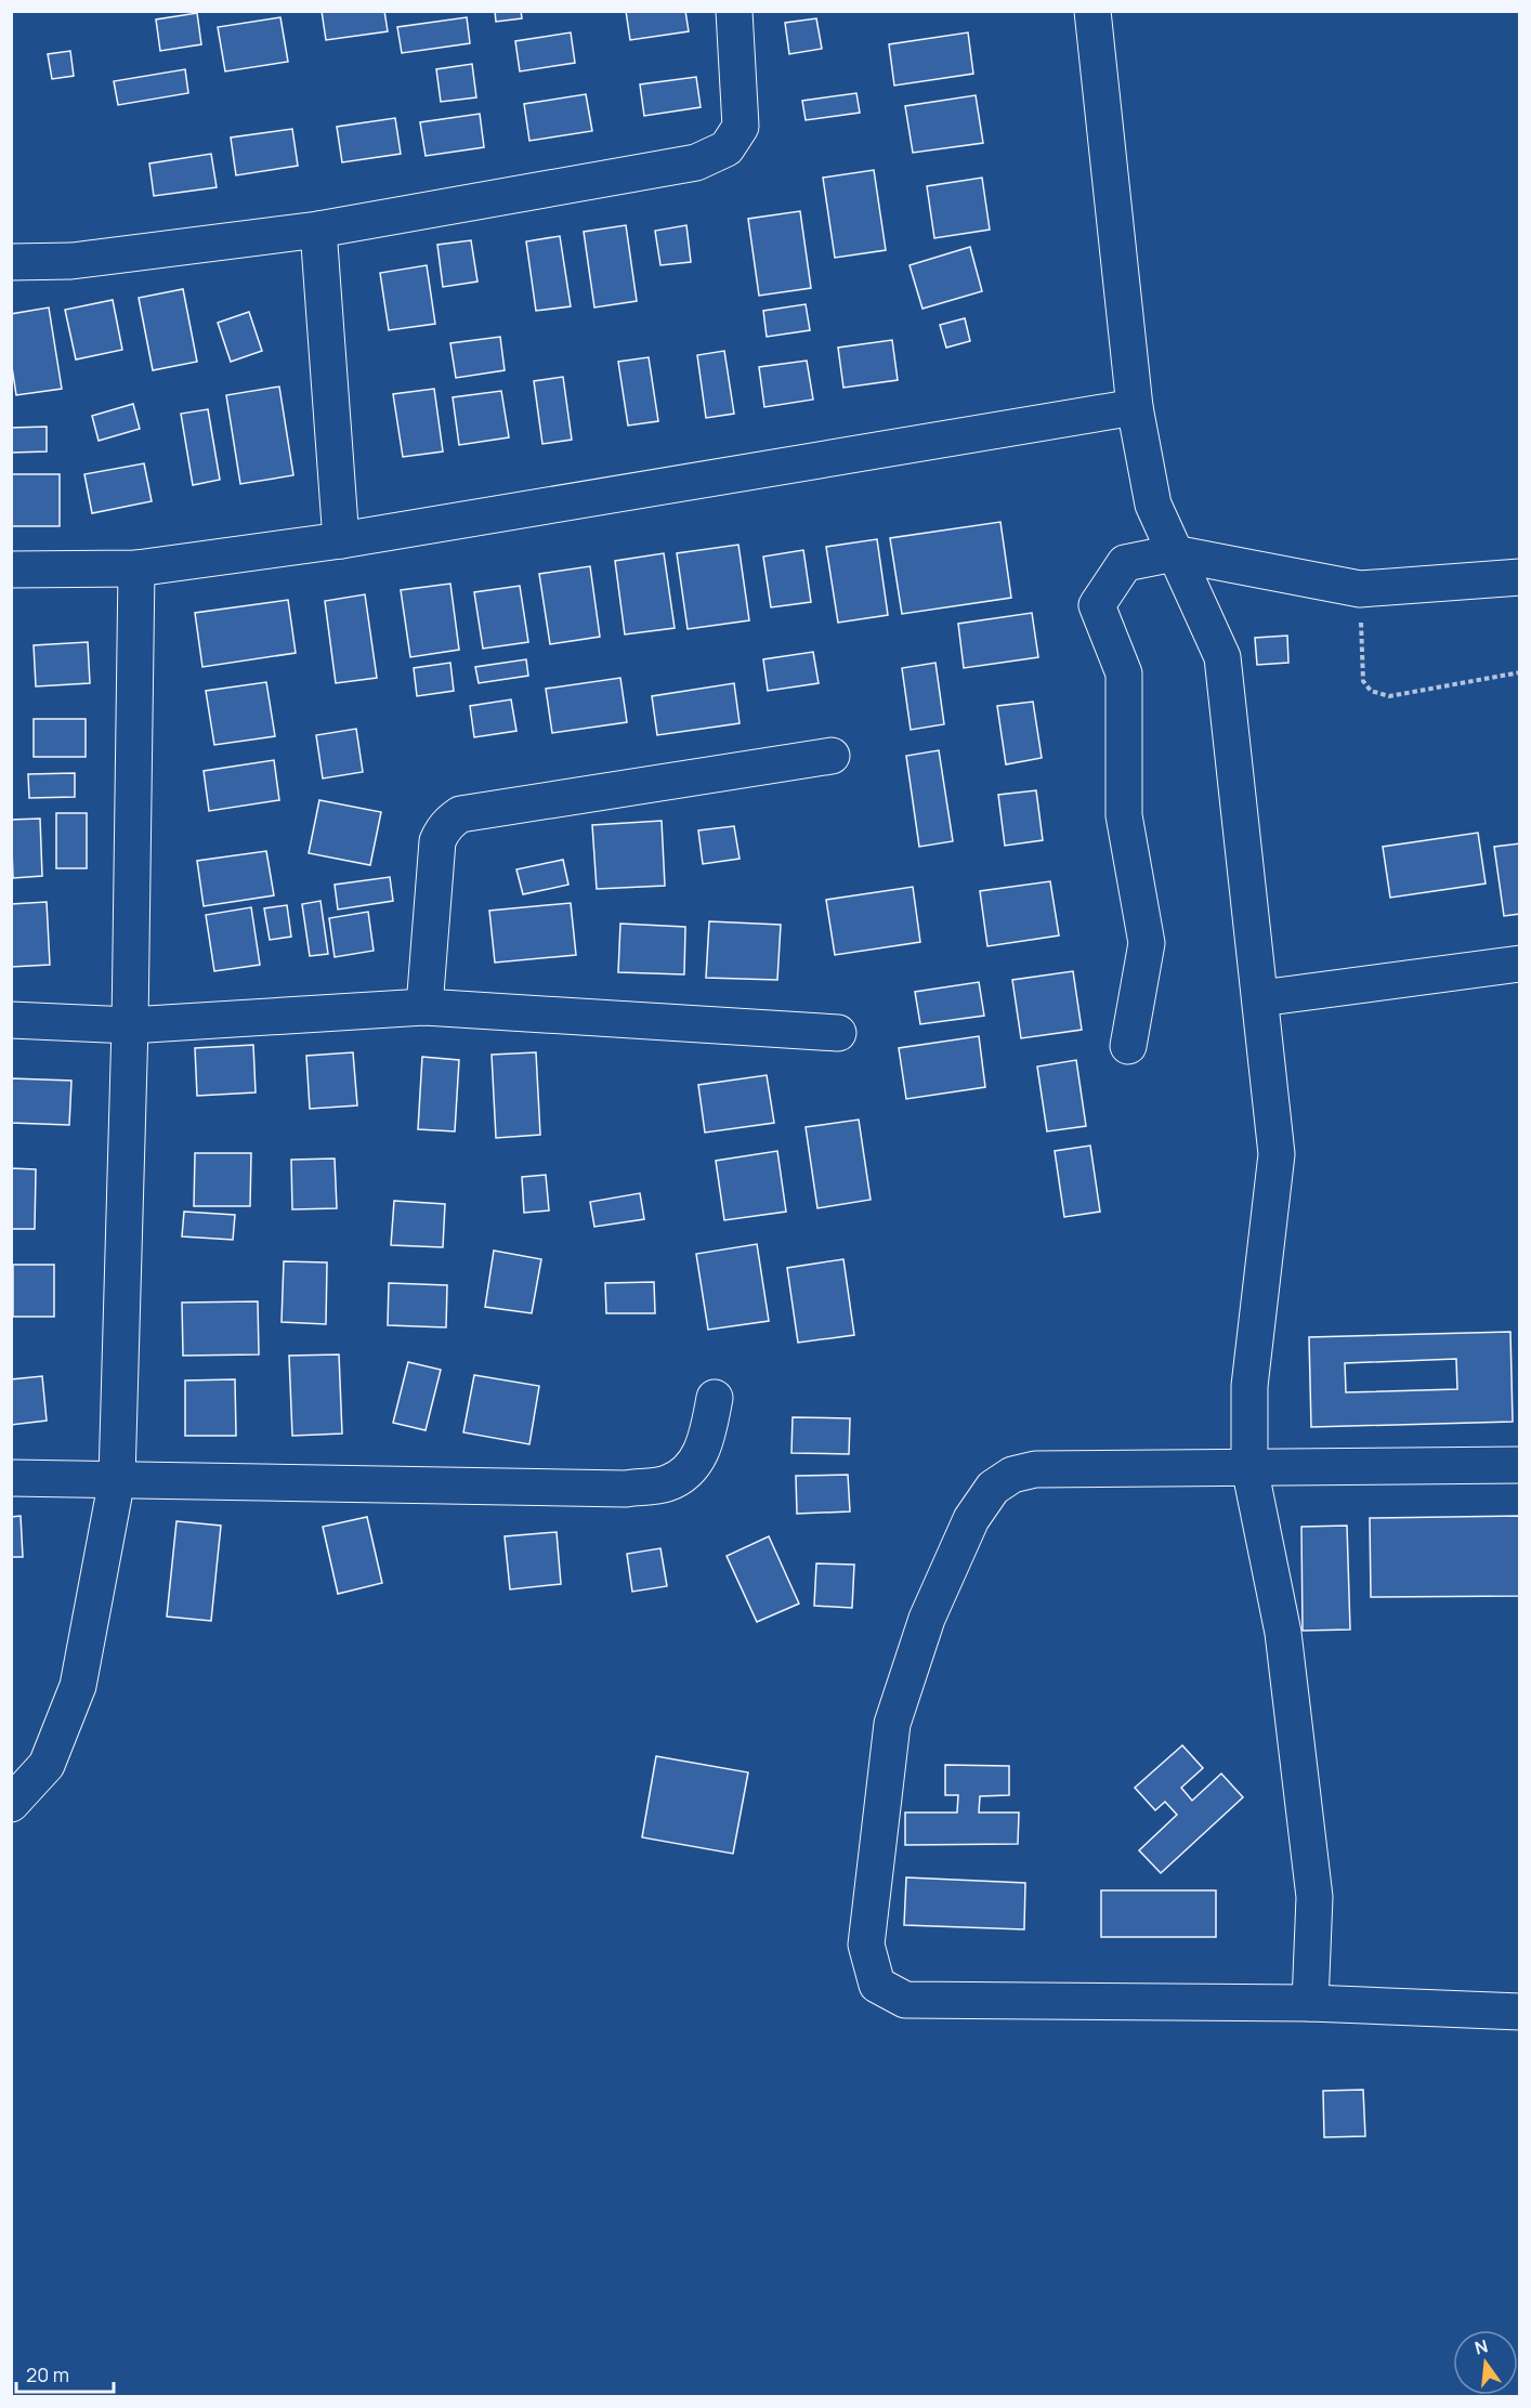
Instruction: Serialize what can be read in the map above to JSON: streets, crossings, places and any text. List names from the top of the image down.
{
  "scale_bar": "20 m",
  "north": "top"
}
